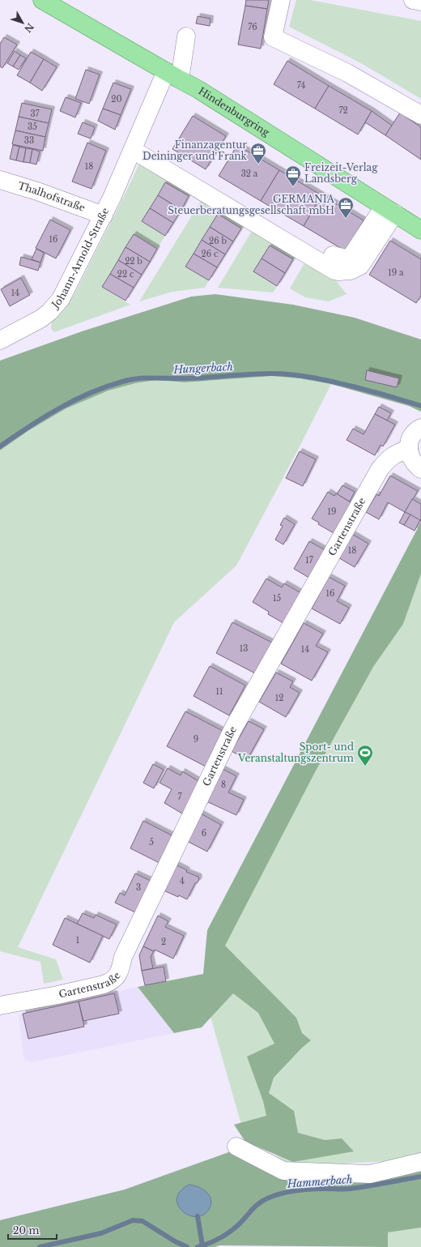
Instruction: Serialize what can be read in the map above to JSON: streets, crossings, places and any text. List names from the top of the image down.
{
  "streets": {
    "main road": ["Hindenburgring"],
    "street": ["Thalhofstraße", "Johann-Arnold-Straße", "Gartenstraße"]
  },
  "crossings": [
    ["Hindenburgring", "Johann-Arnold-Straße"],
    ["Thalhofstraße", "Johann-Arnold-Straße"]
  ],
  "water": ["Hungerbach", "Hammerbach"],
  "places": {
    "office": ["Finanzagentur Deininger und Frank", "Freizeit-Verlag Landsberg", "GERMANIA Steuerberatungsgesellschaft mbH"],
    "sports": ["Sport- und Veranstaltungszentrum"]
  },
  "house_numbers": [
    "76",
    "74",
    "20",
    "72",
    "37",
    "35",
    "33",
    "18",
    "32 a",
    "16",
    "26 b",
    "26 c",
    "22 b",
    "19 a",
    "22 c",
    "14",
    "19",
    "18",
    "17",
    "16",
    "15",
    "13",
    "14",
    "11",
    "12",
    "9",
    "8",
    "7",
    "6",
    "5",
    "4",
    "3",
    "1",
    "2"
  ],
  "scale_bar": "20 m",
  "north": "bottom right"
}
